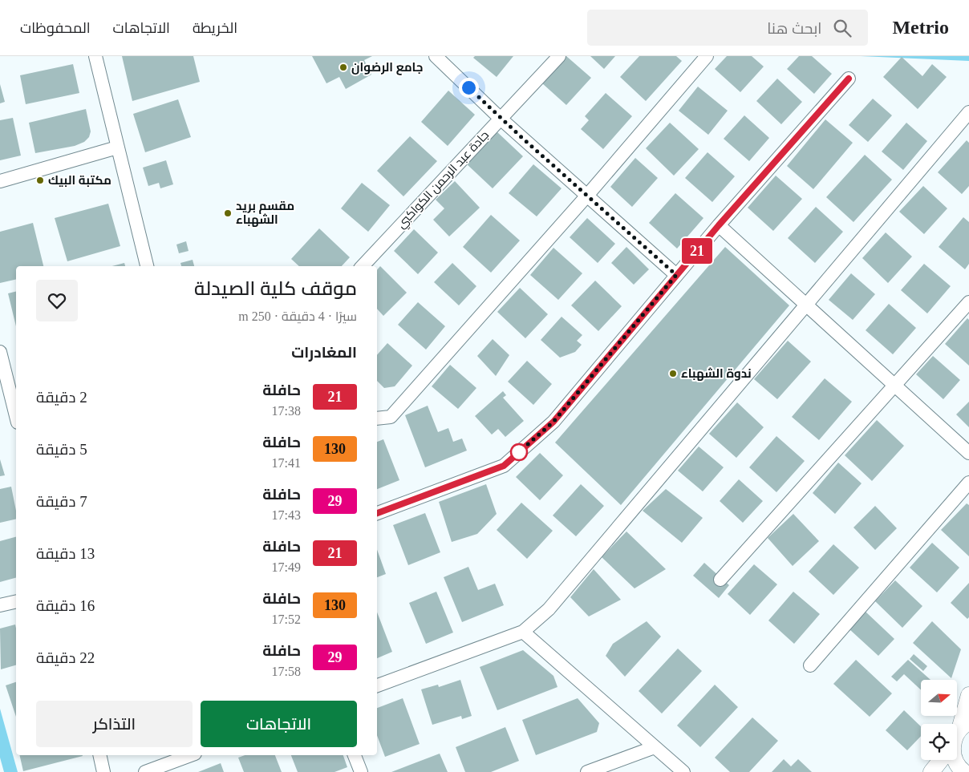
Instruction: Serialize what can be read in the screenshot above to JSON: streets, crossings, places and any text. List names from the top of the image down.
{
  "streets": {
    "street": ["جادة عبد الرحمن الكواكبي"]
  },
  "places": [
    "جامع الرضوان",
    "مكتبة البيك",
    "مقسم بريد الشهباء",
    "ندوة الشهباء"
  ],
  "lines": ["bus line 21"],
  "north": "right",
  "page": {
    "header": "Metrio",
    "search": "ابحث هنا",
    "nav": ["الخريطة", "الاتجاهات", "المحفوظات"],
    "on_map": "21",
    "heading": [
      ["موقف كلية الصيدلة", "سيرًا · 4 دقيقة · 250 m"],
      "المغادرات"
    ],
    "list": [
      {
        "mark": "21",
        "name": "حافلة",
        "note": "17:38",
        "value": "2 دقيقة"
      },
      {
        "mark": "130",
        "name": "حافلة",
        "note": "17:41",
        "value": "5 دقيقة"
      },
      {
        "mark": "29",
        "name": "حافلة",
        "note": "17:43",
        "value": "7 دقيقة"
      },
      {
        "mark": "21",
        "name": "حافلة",
        "note": "17:49",
        "value": "13 دقيقة"
      },
      {
        "mark": "130",
        "name": "حافلة",
        "note": "17:52",
        "value": "16 دقيقة"
      },
      {
        "mark": "29",
        "name": "حافلة",
        "note": "17:58",
        "value": "22 دقيقة"
      }
    ],
    "buttons": ["الاتجاهات", "التذاكر"]
  }
}
